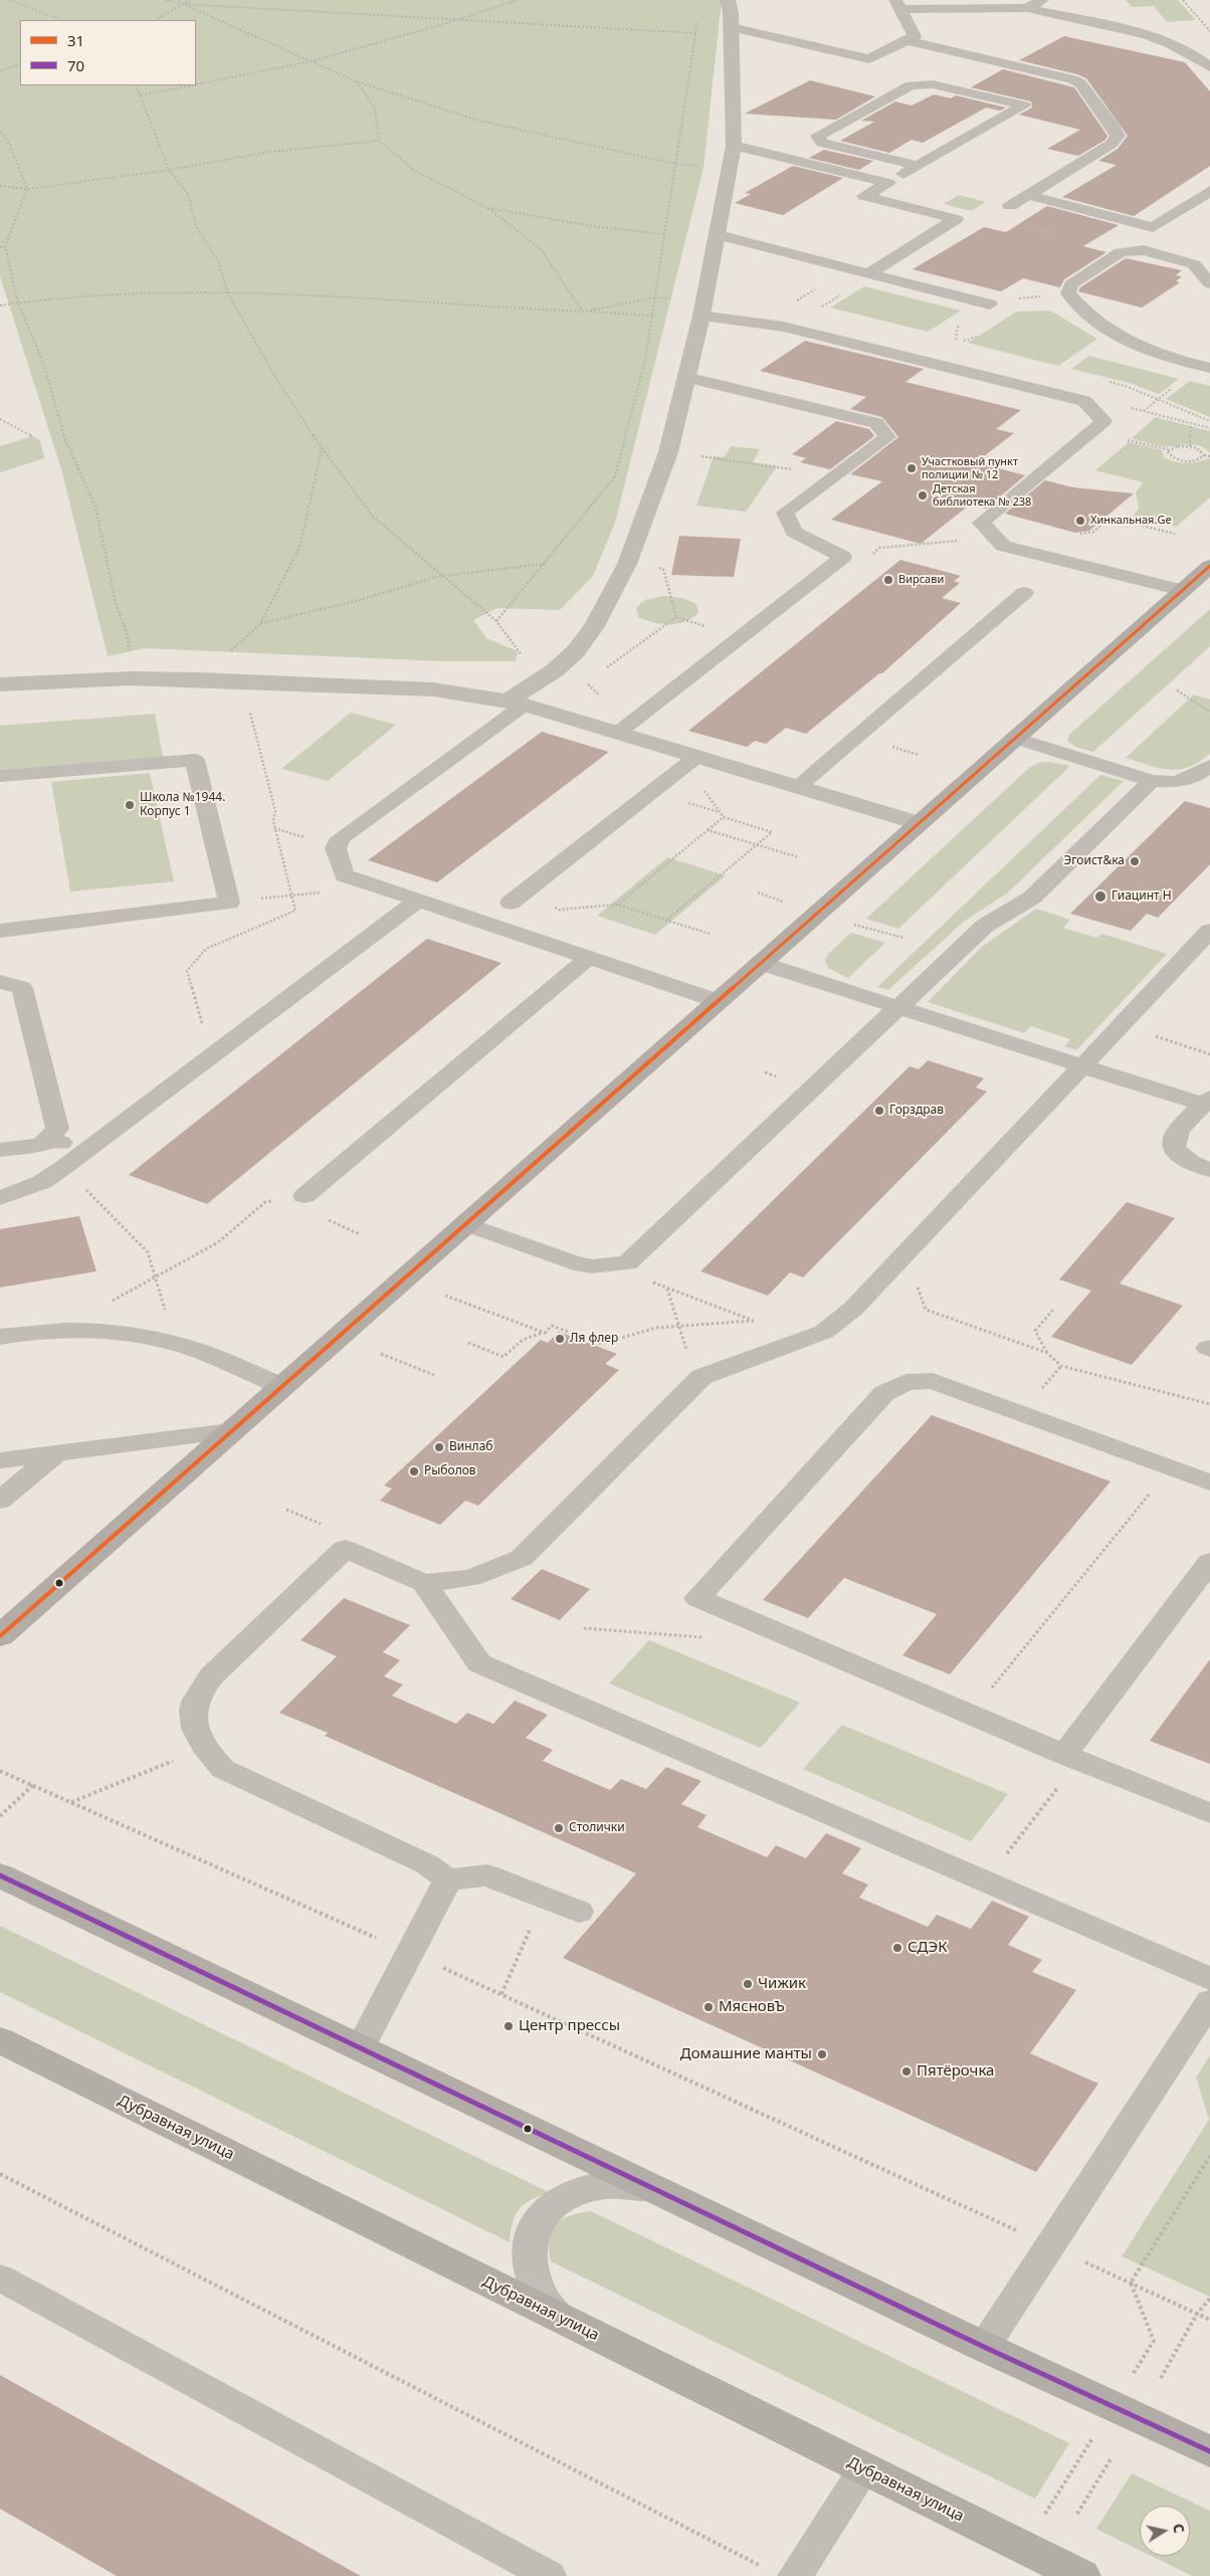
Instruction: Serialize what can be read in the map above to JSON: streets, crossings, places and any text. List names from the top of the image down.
{
  "streets": {
    "main road": ["Дубравная улица"]
  },
  "places": [
    "Участковый пункт полиции № 12",
    "Детская библиотека № 238",
    "Хинкальная.Ge",
    "Вирсави",
    "Школа №1944. Корпус 1",
    "Эгоист&ка",
    "Гиацинт Н",
    "Горздрав",
    "Ля флер",
    "Винлаб",
    "Рыболов",
    "Столички",
    "СДЭК",
    "Чижик",
    "МясновЪ",
    "Центр прессы",
    "Домашние манты",
    "Пятёрочка"
  ],
  "lines": ["transit line 31", "transit line 70"],
  "legend": ["31", "70"],
  "north": "right"
}
